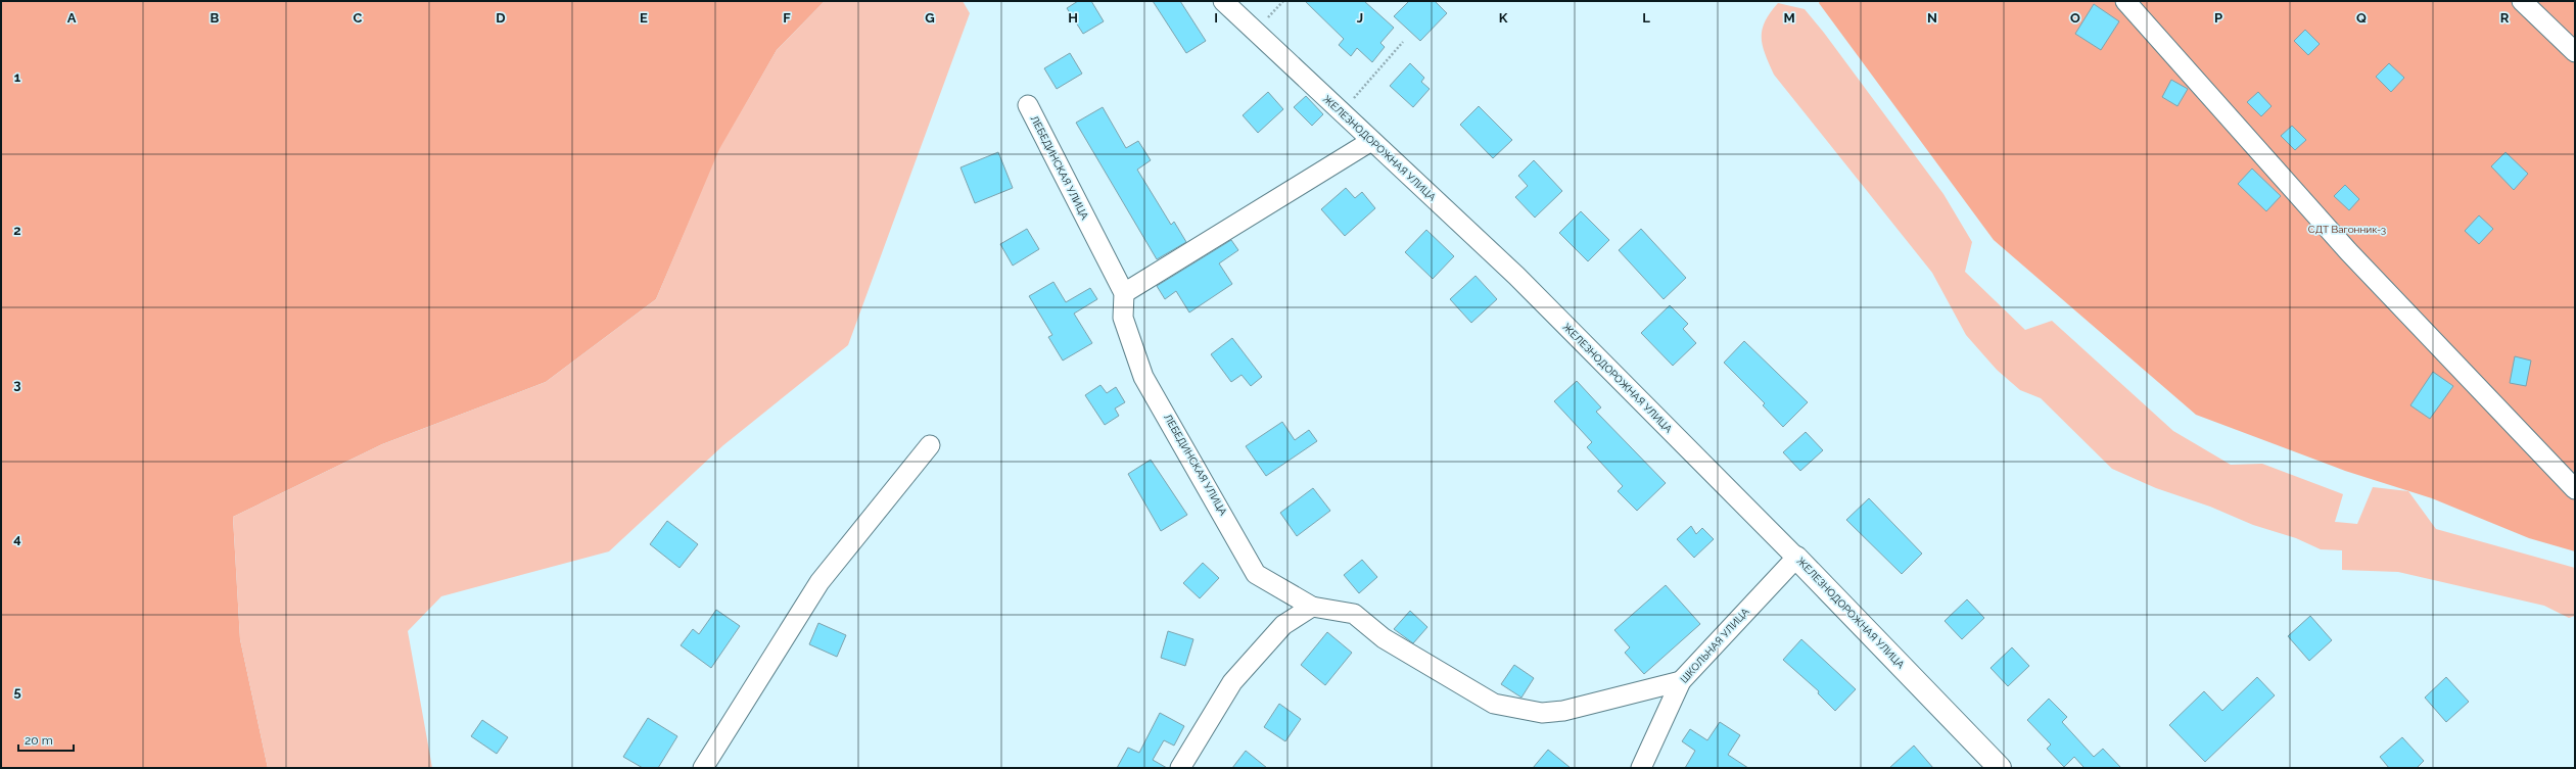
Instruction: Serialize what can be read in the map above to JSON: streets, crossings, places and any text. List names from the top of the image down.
{
  "streets": {
    "street": ["ЖЕЛЕЗНОДОРОЖНАЯ УЛИЦА", "ЛЕБЕДИНСКАЯ УЛИЦА", "ШКОЛЬНАЯ УЛИЦА"]
  },
  "crossings": [
    ["ЖЕЛЕЗНОДОРОЖНАЯ УЛИЦА", "ШКОЛЬНАЯ УЛИЦА"]
  ],
  "parks": ["СДТ Вагонник-3"],
  "scale_bar": "20 m",
  "grid": {
    "columns": [
      "A",
      "B",
      "C",
      "D",
      "E",
      "F",
      "G",
      "H",
      "I",
      "J",
      "K",
      "L",
      "M",
      "N",
      "O",
      "P",
      "Q",
      "R"
    ],
    "rows": [
      "1",
      "2",
      "3",
      "4",
      "5"
    ]
  }
}
